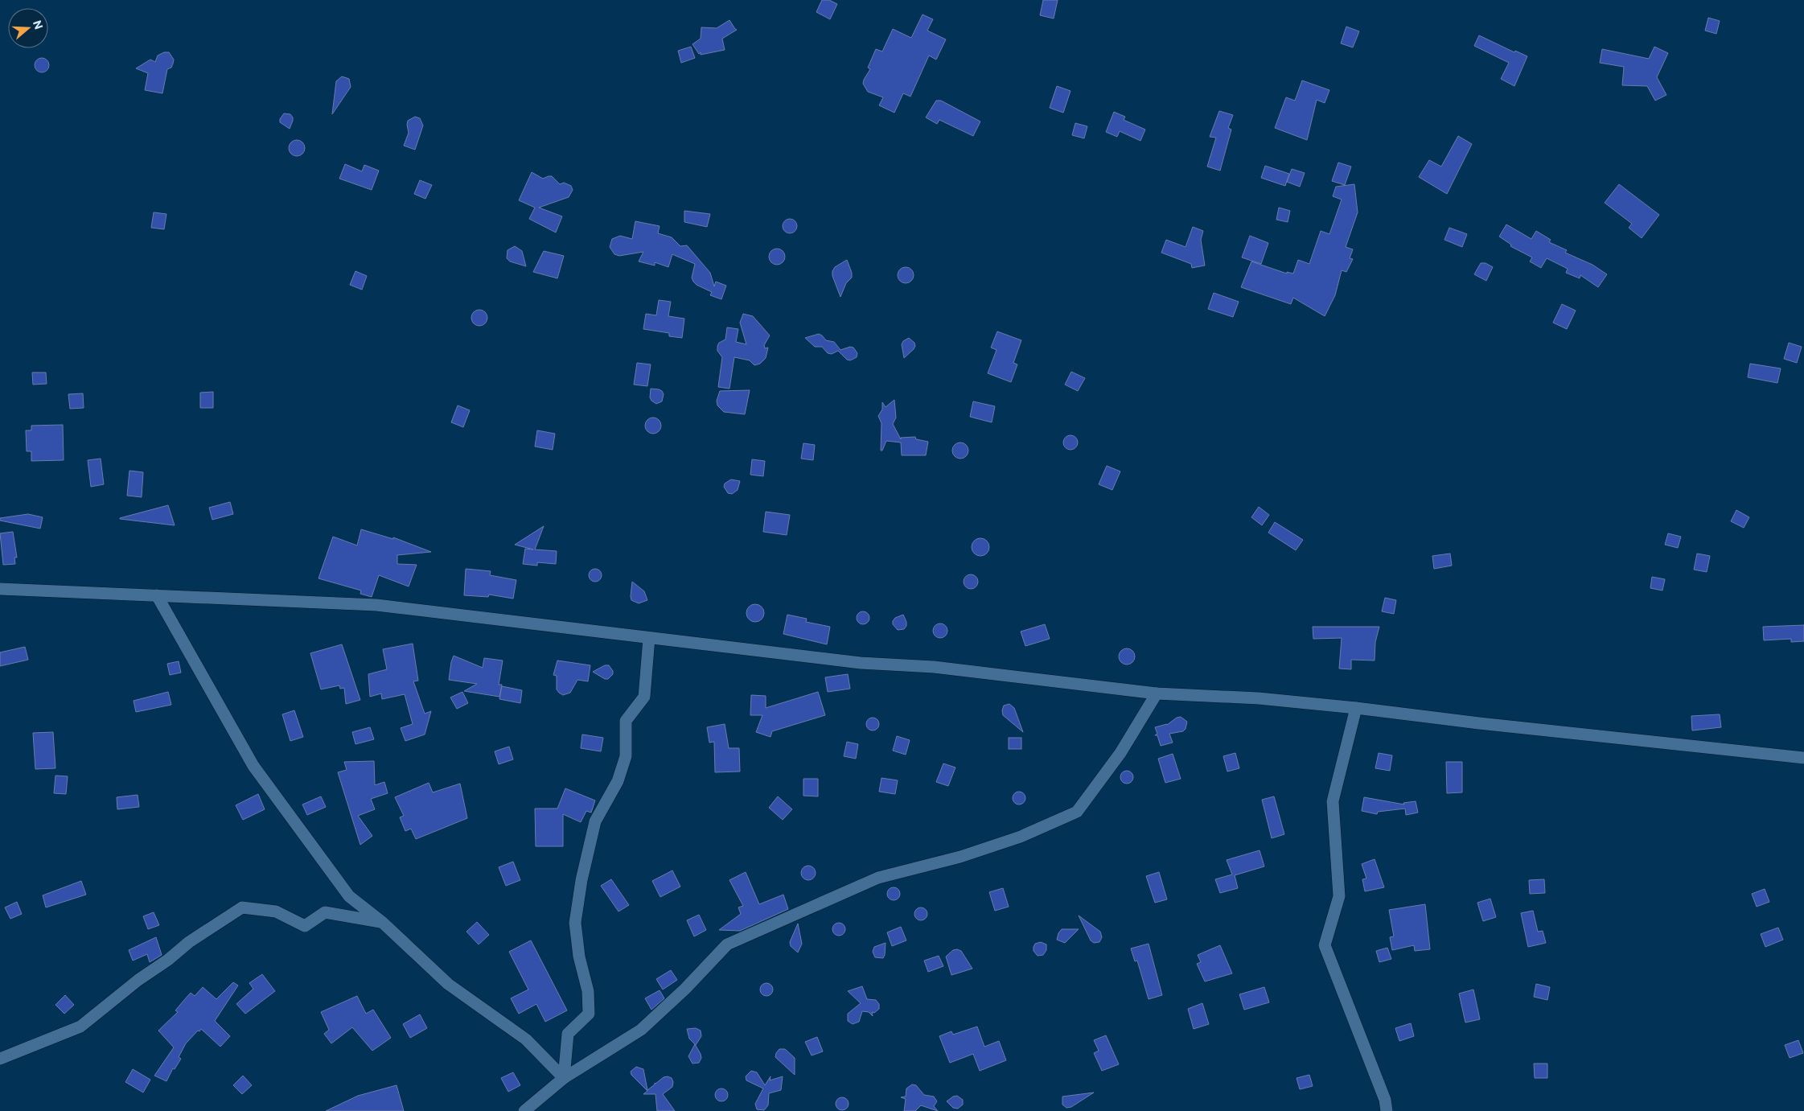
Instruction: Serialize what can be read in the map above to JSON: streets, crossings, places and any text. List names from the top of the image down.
{
  "north": "right"
}
